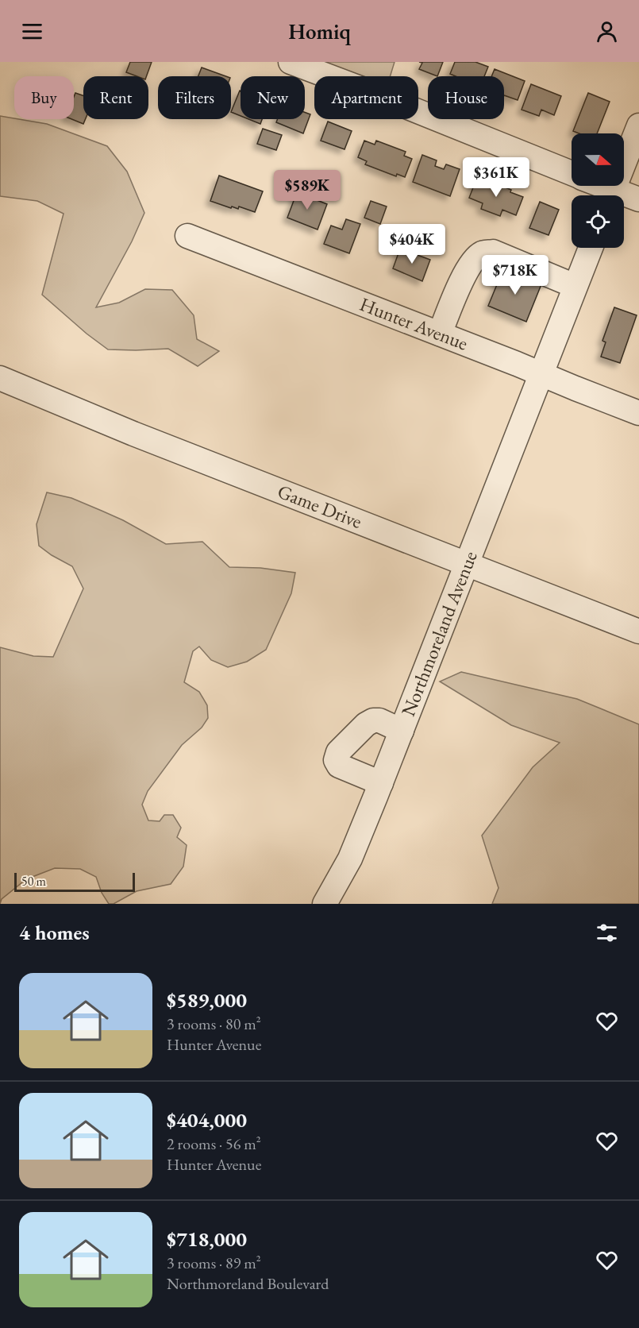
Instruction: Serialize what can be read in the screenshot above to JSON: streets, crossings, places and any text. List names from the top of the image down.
{
  "streets": {
    "street": ["Hunter Avenue", "Game Drive", "Northmoreland Avenue"]
  },
  "crossings": [
    ["Hunter Avenue", "Northmoreland Avenue"],
    ["Game Drive", "Northmoreland Avenue"]
  ],
  "scale_bar": "50 m",
  "north": "right",
  "page": {
    "header": "Homiq",
    "chip": [
      "Buy",
      "Rent",
      "Filters",
      "New",
      "Apartment",
      "House"
    ],
    "price": [
      "$361K",
      "$589K",
      "$404K",
      "$718K"
    ],
    "scale": "50 m",
    "heading": "4 homes",
    "list": [
      {
        "name": "$589,000",
        "note": "3 rooms · 80 m² · Hunter Avenue"
      },
      {
        "name": "$404,000",
        "note": "2 rooms · 56 m² · Hunter Avenue"
      },
      {
        "name": "$718,000",
        "note": "3 rooms · 89 m² · Northmoreland Boulevard"
      }
    ]
  }
}
